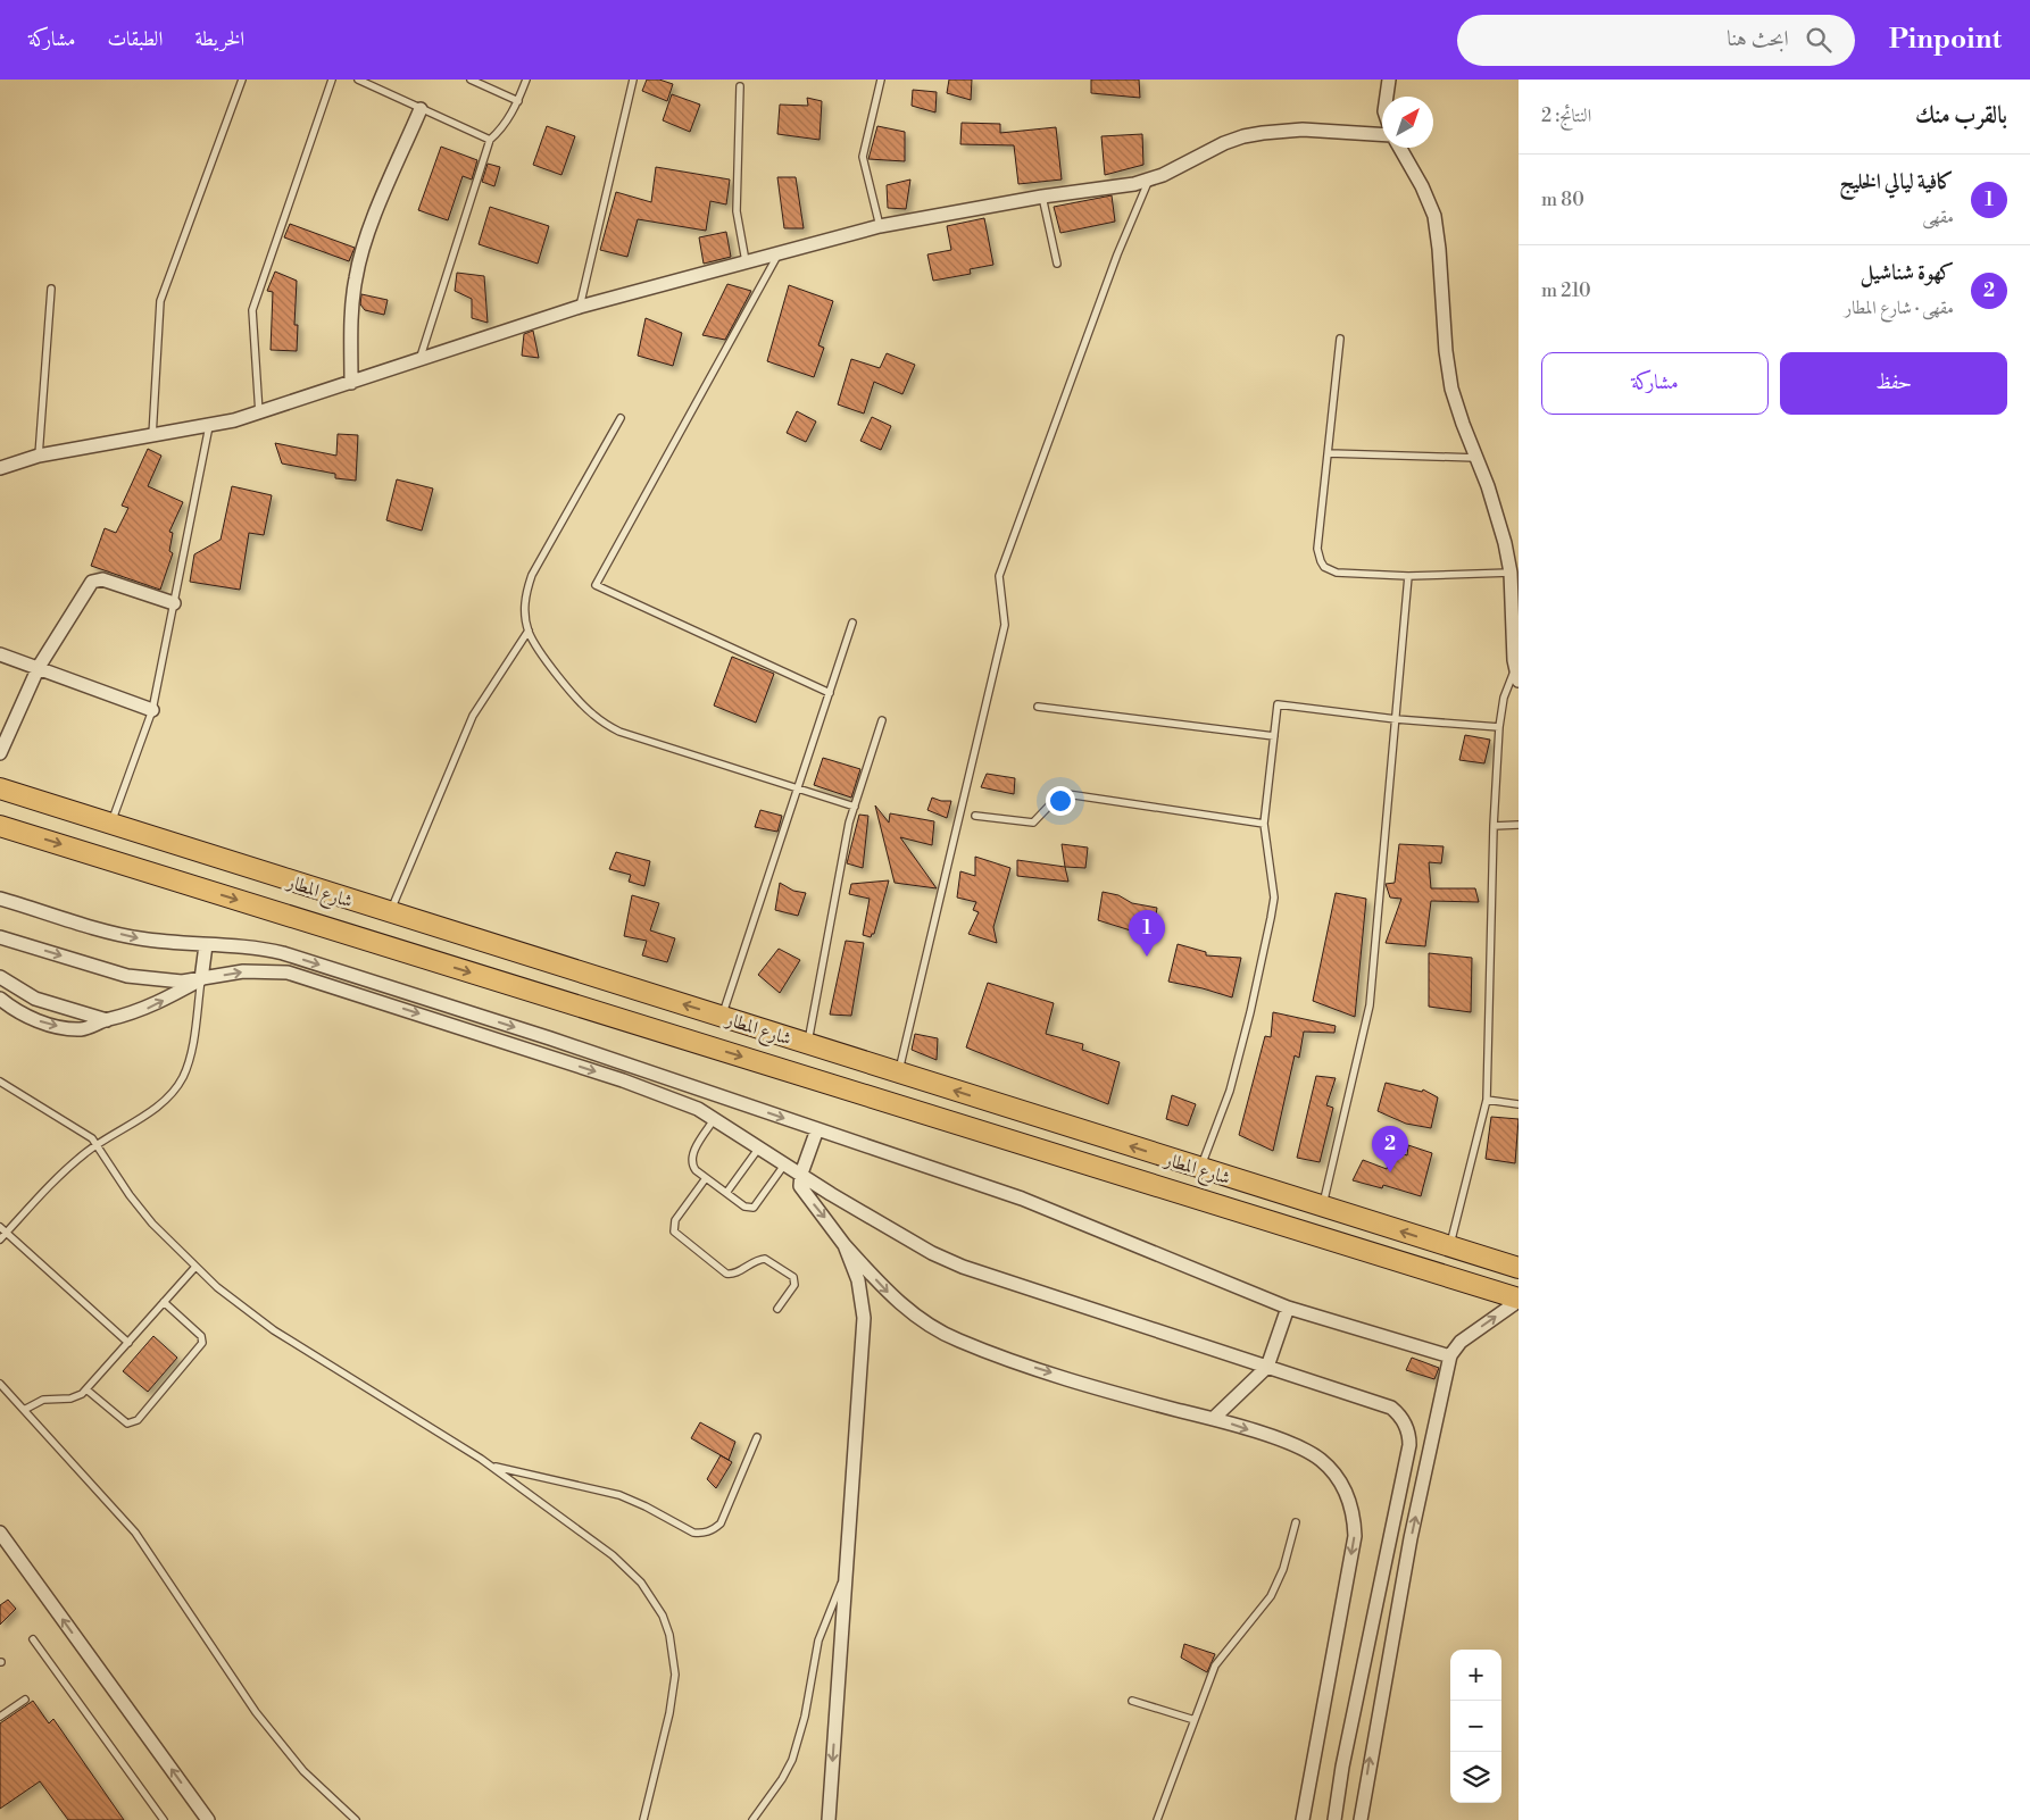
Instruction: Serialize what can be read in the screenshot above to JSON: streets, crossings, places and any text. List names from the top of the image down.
{
  "streets": {
    "main road": ["شارع المطار"]
  },
  "north": "top right",
  "page": {
    "header": "Pinpoint",
    "search": "ابحث هنا",
    "nav": ["الخريطة", "الطبقات", "مشاركة"],
    "heading": ["بالقرب منك", "النتائج: 2"],
    "list": [
      {
        "mark": "1",
        "name": "كافية ليالي الخليج",
        "note": "مقهى",
        "value": "80 m"
      },
      {
        "mark": "2",
        "name": "كهوة شناشيل",
        "note": "مقهى · شارع المطار",
        "value": "210 m"
      }
    ],
    "buttons": ["حفظ", "مشاركة"],
    "pins": ["1", "2"],
    "map_buttons": ["+", "−"]
  }
}
